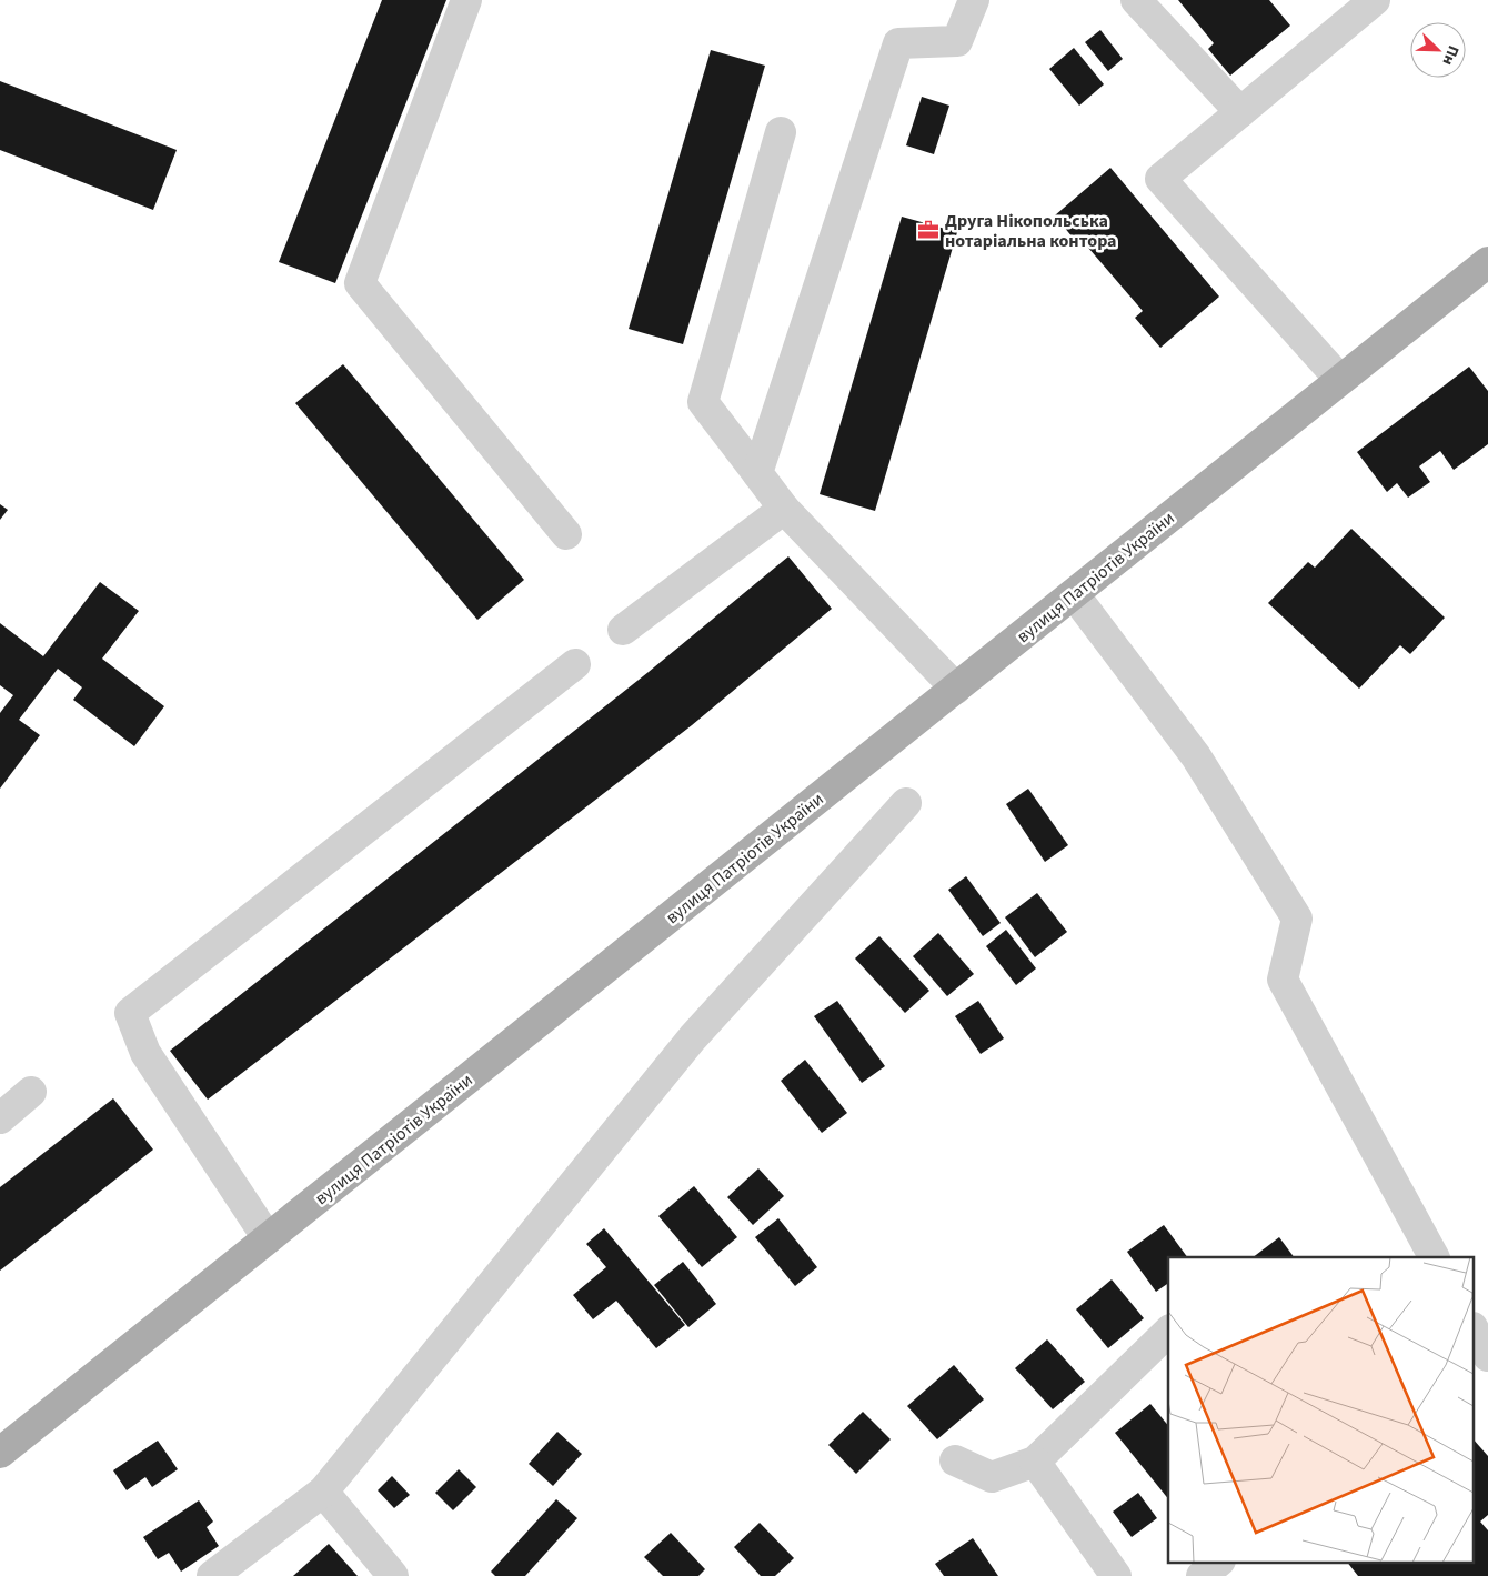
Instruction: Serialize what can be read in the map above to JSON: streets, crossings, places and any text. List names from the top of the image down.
{
  "streets": {
    "main road": ["вулиця Патріотів України"]
  },
  "places": {
    "office": ["Друга Нікопольська нотаріальна контора"]
  },
  "north": "bottom right"
}
